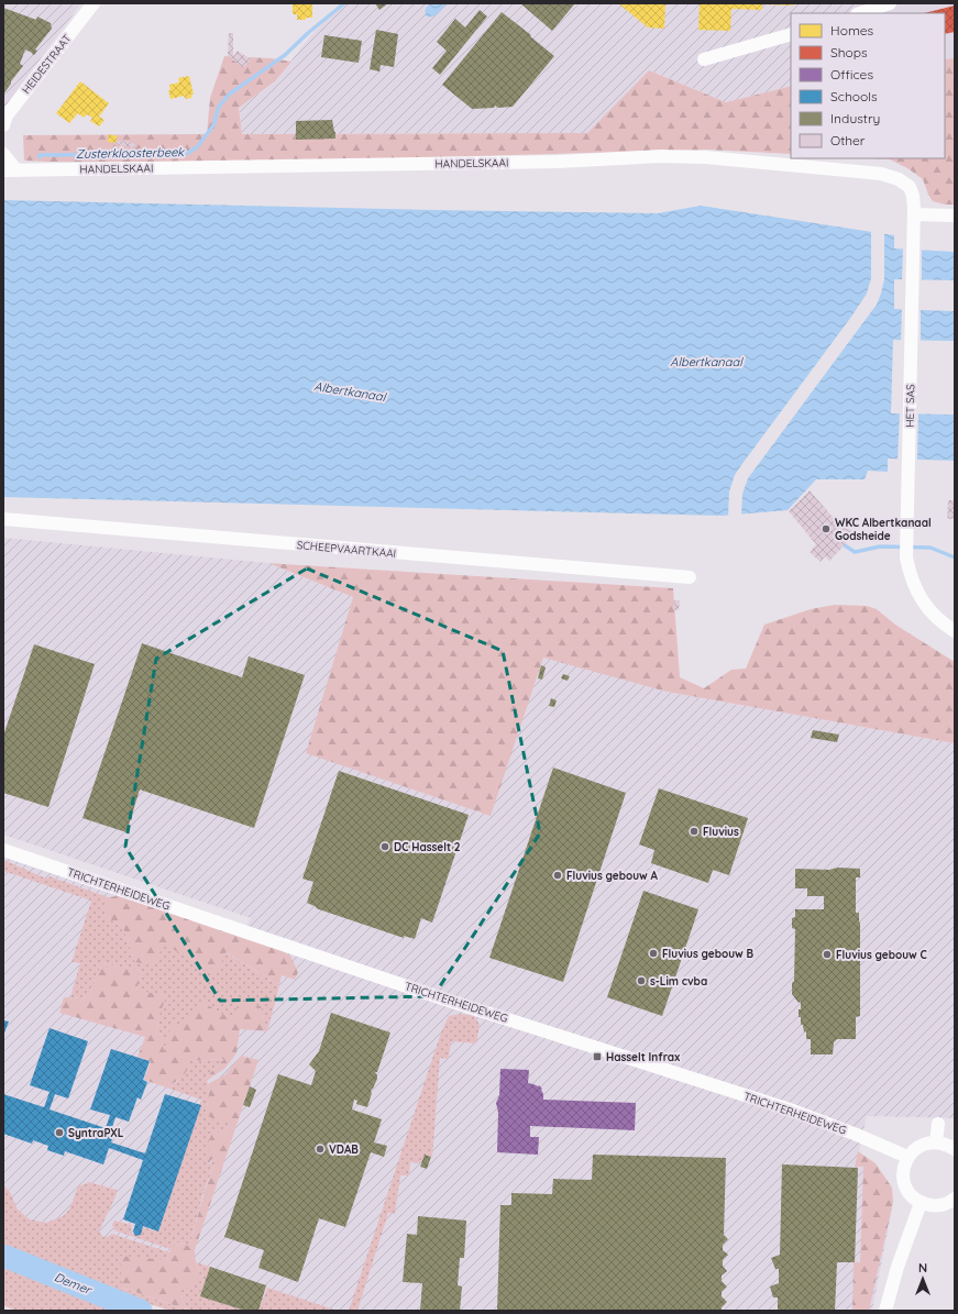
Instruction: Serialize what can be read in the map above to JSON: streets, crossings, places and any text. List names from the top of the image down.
{
  "streets": {
    "street": [
      "HEIDESTRAAT",
      "HANDELSKAAI",
      "HET SAS",
      "SCHEEPVAARTKAAI",
      "TRICHTERHEIDEWEG"
    ]
  },
  "crossings": [
    ["HANDELSKAAI", "HET SAS"]
  ],
  "water": ["Zusterkloosterbeek", "Albertkanaal", "Demer"],
  "places": {
    "other": [
      "WKC Albertkanaal Godsheide",
      "Fluvius",
      "DC Hasselt 2",
      "Fluvius gebouw A",
      "Fluvius gebouw B",
      "Fluvius gebouw C",
      "s-Lim cvba",
      "SyntraPXL",
      "VDAB"
    ],
    "transit": ["Hasselt Infrax"]
  },
  "legend": [
    "Homes",
    "Shops",
    "Offices",
    "Schools",
    "Industry",
    "Other"
  ],
  "north": "top"
}
